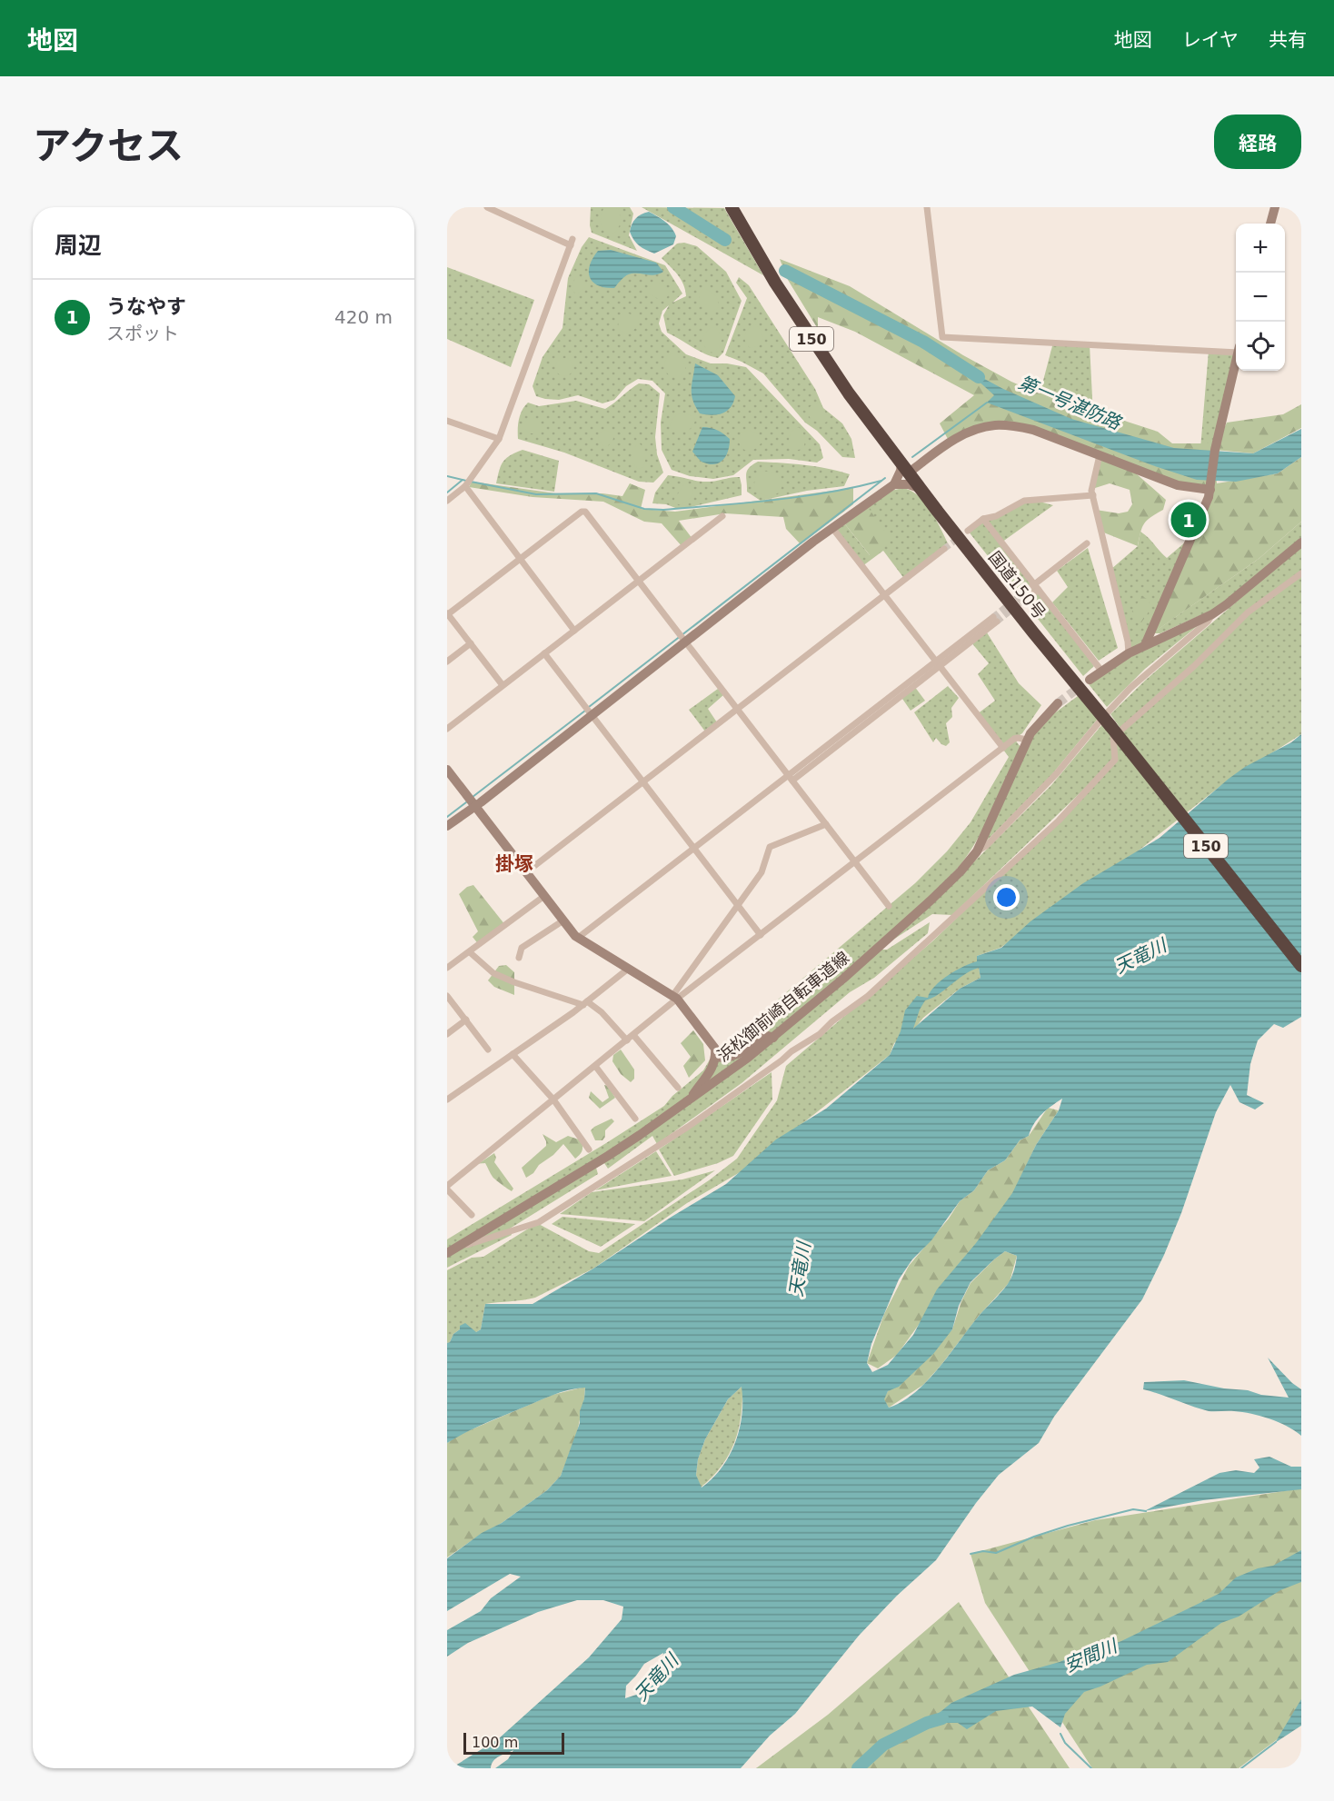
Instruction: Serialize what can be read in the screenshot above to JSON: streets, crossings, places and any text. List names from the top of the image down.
{
  "streets": {
    "highway": ["150", "国道150号"],
    "street": ["浜松御前崎自転車道線"]
  },
  "districts": ["掛塚"],
  "water": ["第一号湛防路", "天竜川", "安間川"],
  "scale_bar": "100 m",
  "page": {
    "header": "地図",
    "nav": ["地図", "レイヤ", "共有"],
    "title": "アクセス",
    "buttons": "経路",
    "heading": "周辺",
    "map_buttons": ["+", "−"],
    "list": [
      {
        "mark": "1",
        "name": "うなやす",
        "note": "スポット",
        "value": "420 m"
      }
    ],
    "pins": "1",
    "scale": "100 m"
  }
}
